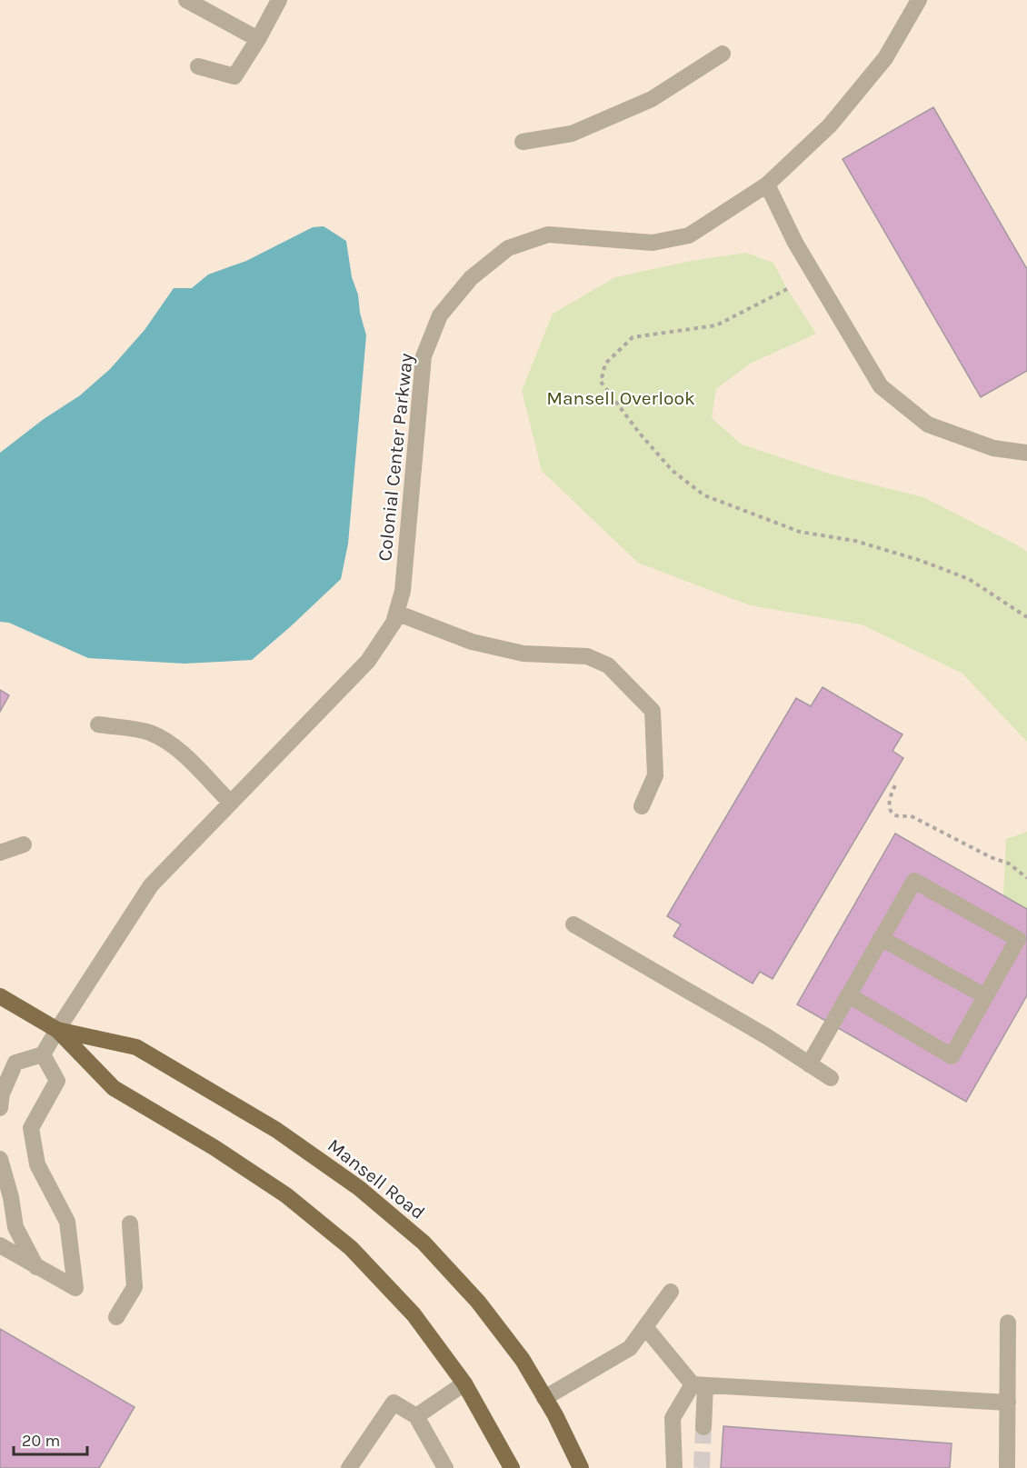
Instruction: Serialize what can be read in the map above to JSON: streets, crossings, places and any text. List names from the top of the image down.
{
  "streets": {
    "main road": ["Mansell Road"],
    "street": ["Colonial Center Parkway"]
  },
  "crossings": [
    ["Colonial Center Parkway", "Mansell Road"]
  ],
  "parks": ["Mansell Overlook"],
  "scale_bar": "20 m"
}
